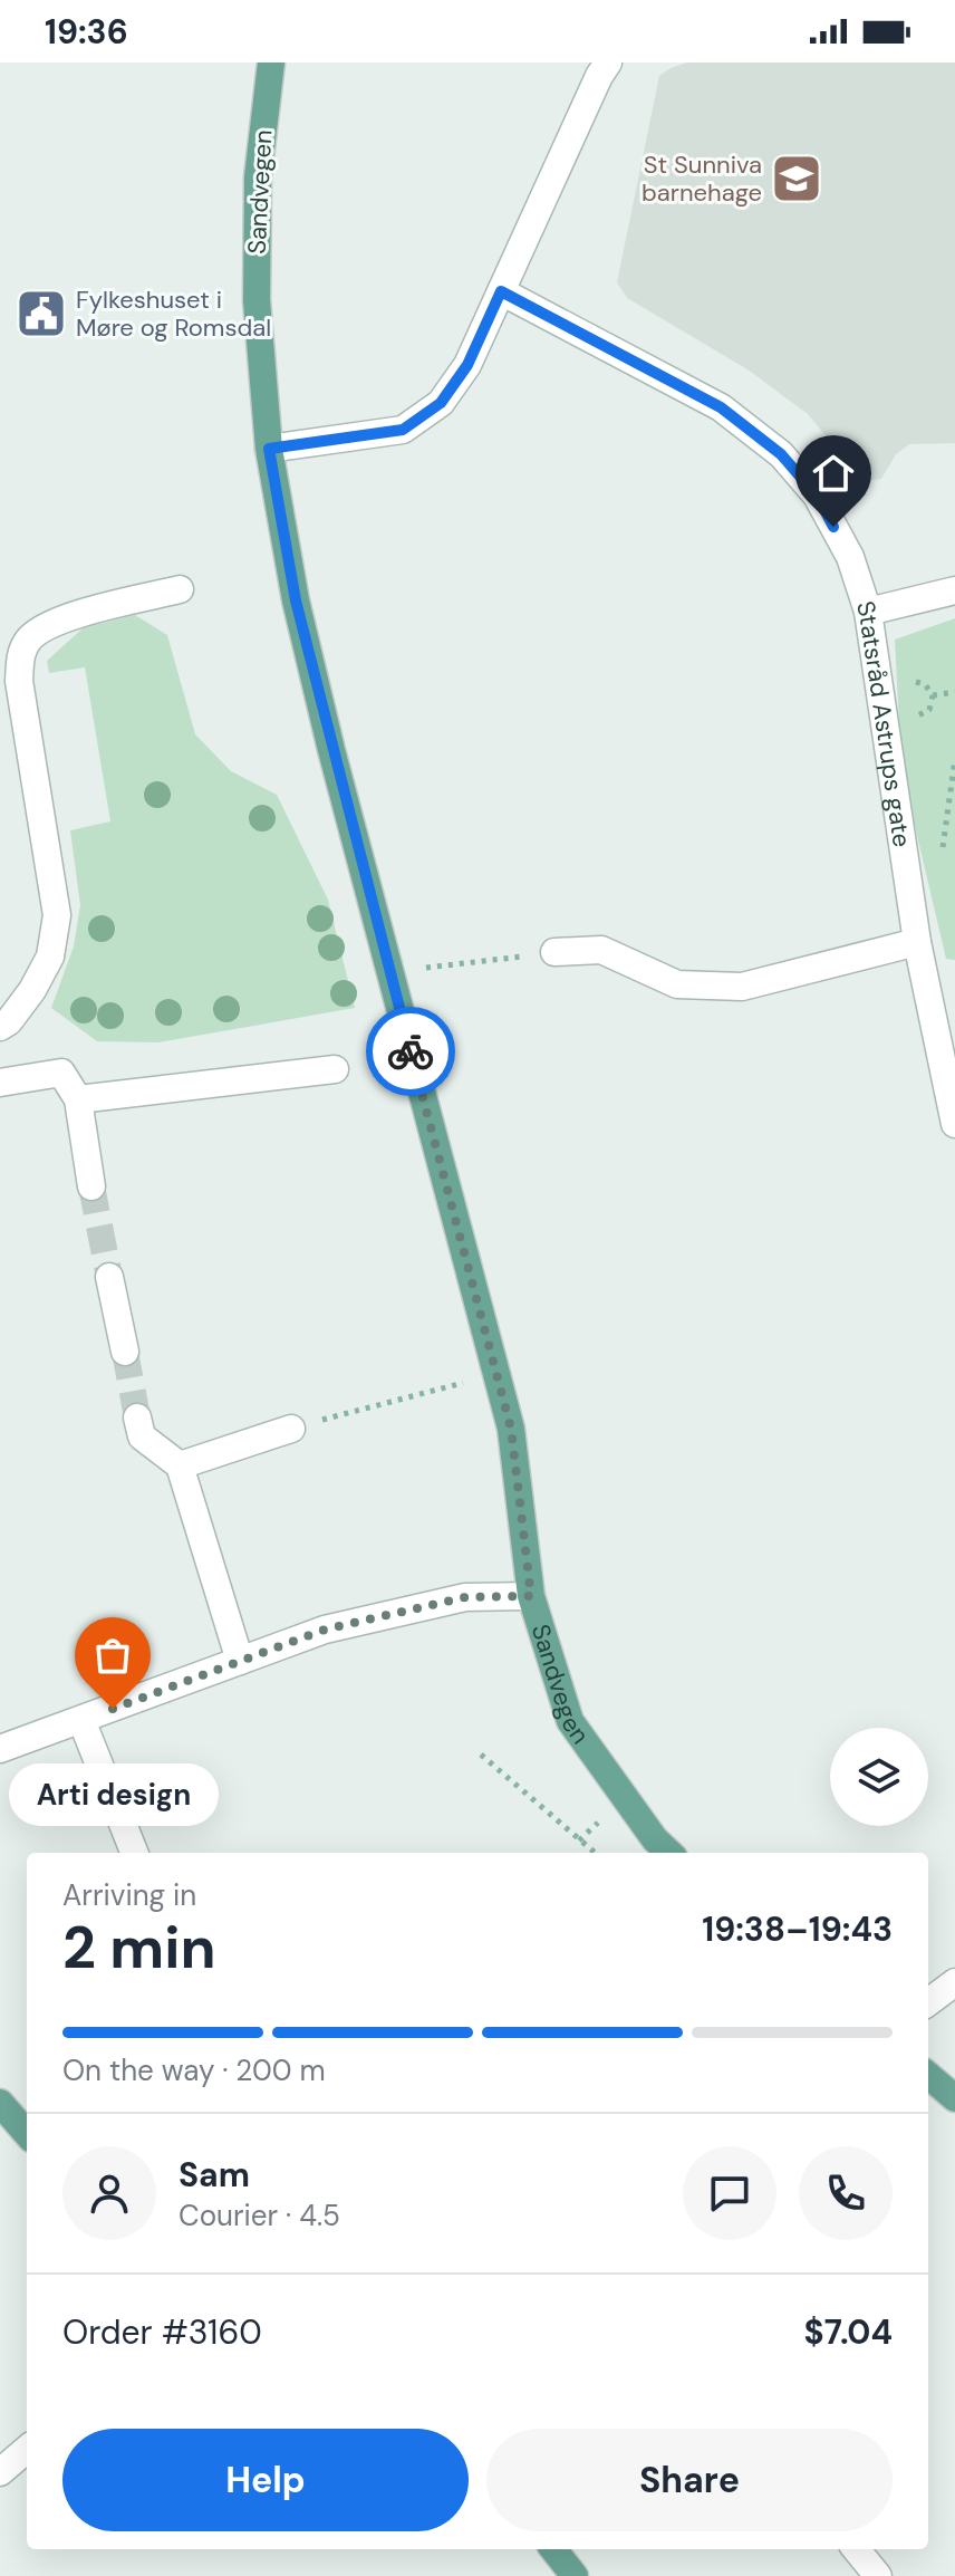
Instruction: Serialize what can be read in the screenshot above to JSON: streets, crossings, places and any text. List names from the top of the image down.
{
  "streets": {
    "main road": ["Sandvegen"],
    "street": ["Statsråd Astrups gate"]
  },
  "places": {
    "school or university": ["St Sunniva barnehage"],
    "public building": ["Fylkeshuset i Møre og Romsdal"],
    "other": ["Arti design"]
  },
  "page": {
    "status": "19:36",
    "bubble": "Arti design",
    "heading": ["2 min", "Arriving in", "19:38–19:43"],
    "panel": [
      "Sam",
      "Courier · 4.5",
      "Order #3160",
      "$7.04"
    ],
    "bar": "On the way · 200 m",
    "buttons": ["Help", "Share"]
  }
}
